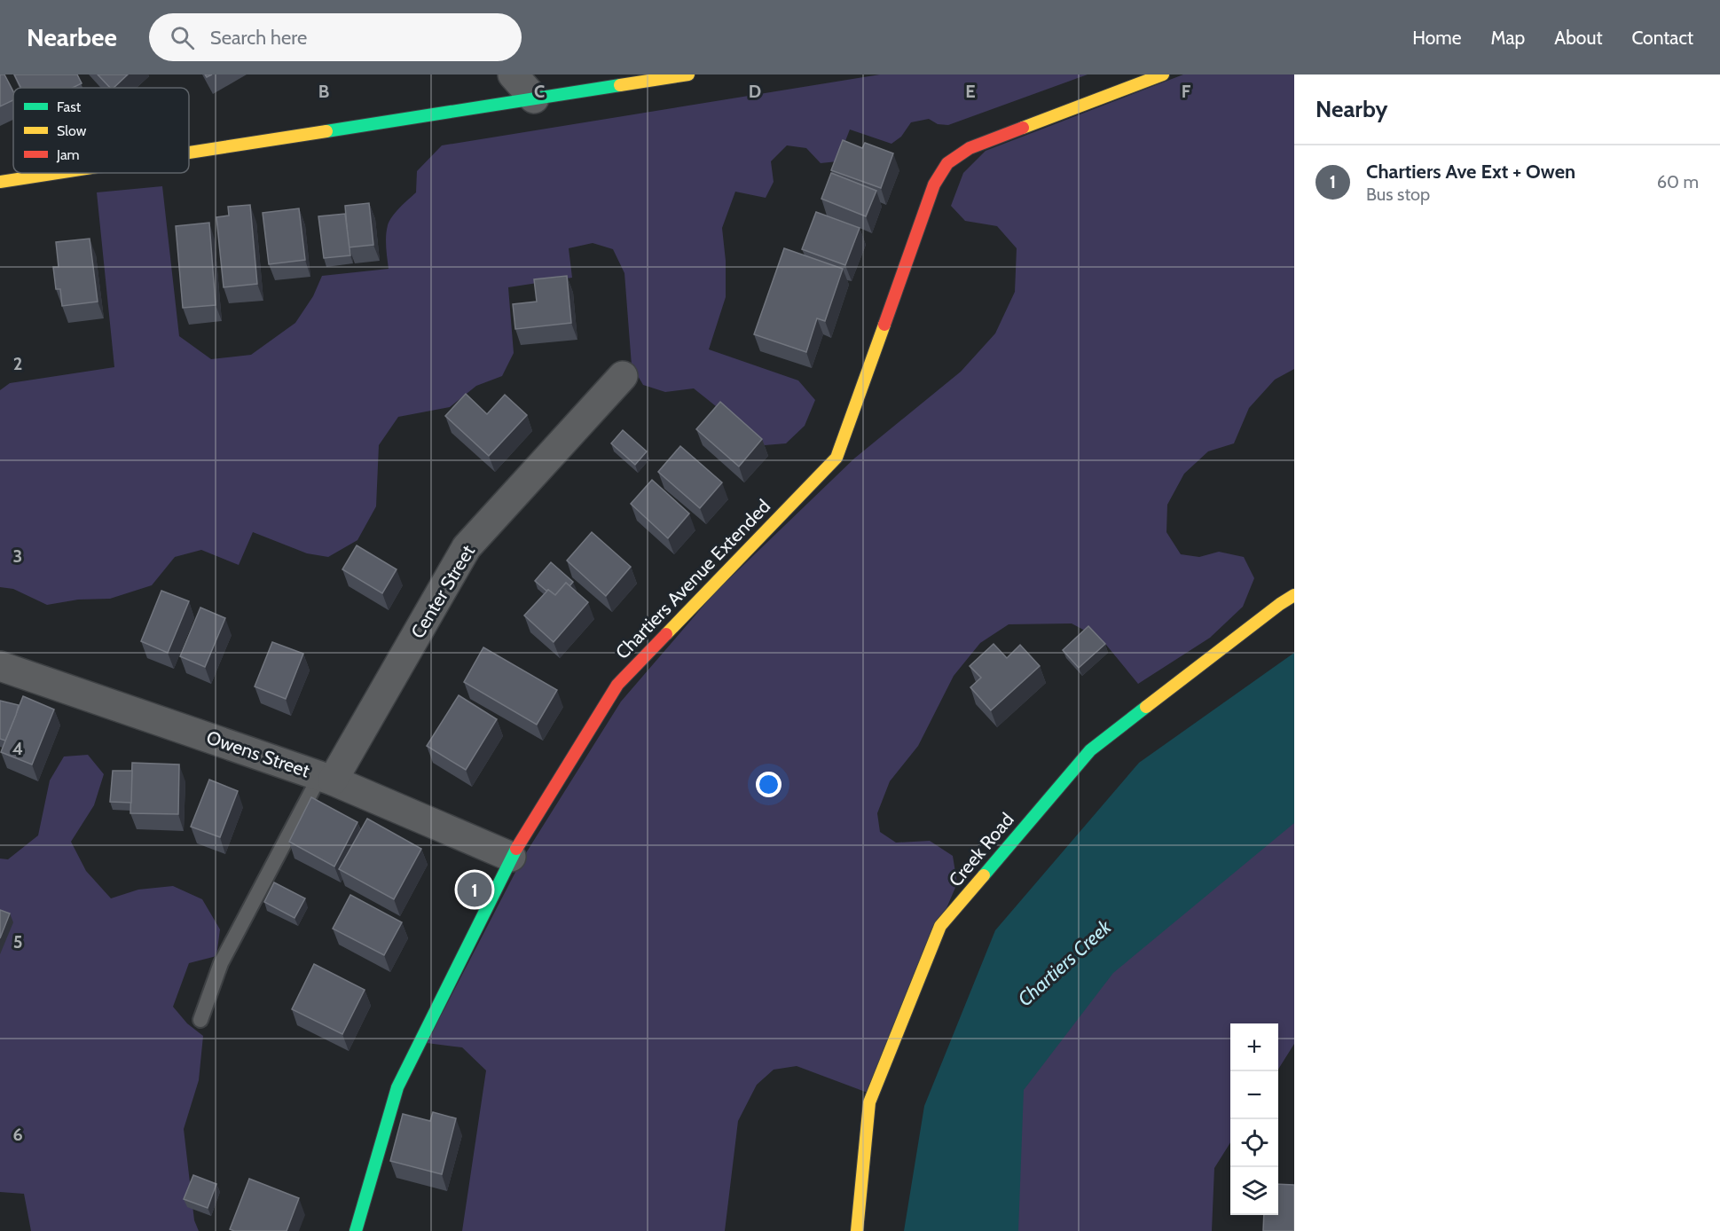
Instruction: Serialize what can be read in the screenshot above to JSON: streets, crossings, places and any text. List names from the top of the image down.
{
  "streets": {
    "street": [
      "Chartiers Avenue Extended",
      "Center Street",
      "Owens Street",
      "Creek Road"
    ]
  },
  "crossings": [
    ["Chartiers Avenue Extended", "Owens Street"],
    ["Center Street", "Owens Street"]
  ],
  "water": ["Chartiers Creek"],
  "legend": ["Fast", "Slow", "Jam"],
  "page": {
    "header": "Nearbee",
    "search": "Search here",
    "nav": [
      "Home",
      "Map",
      "About",
      "Contact"
    ],
    "heading": "Nearby",
    "list": [
      {
        "mark": "1",
        "name": "Chartiers Ave Ext + Owen",
        "note": "Bus stop",
        "value": "60 m"
      }
    ],
    "pins": "1",
    "map_buttons": ["+", "−"]
  },
  "grid": {
    "columns": [
      "B",
      "C",
      "D",
      "E",
      "F"
    ],
    "rows": [
      "2",
      "3",
      "4",
      "5",
      "6"
    ]
  }
}
